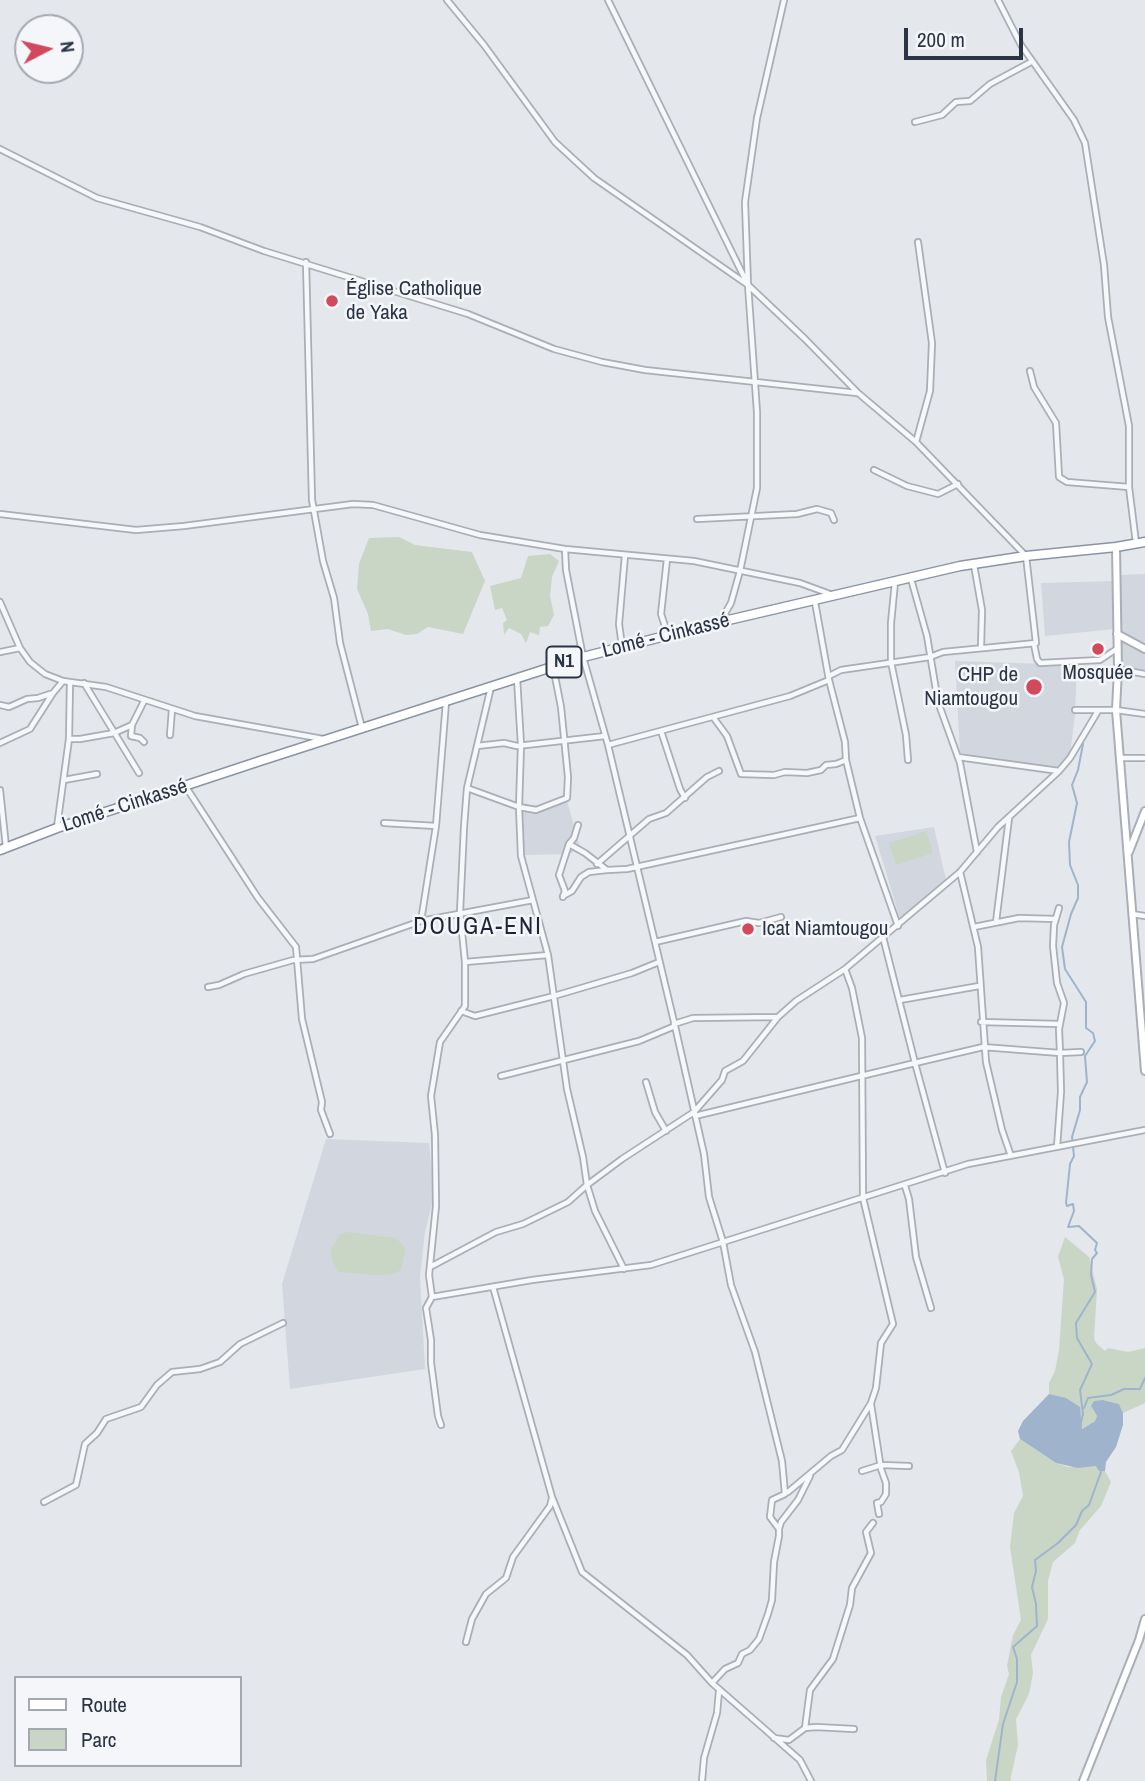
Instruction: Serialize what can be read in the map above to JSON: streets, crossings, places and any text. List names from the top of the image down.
{
  "streets": {
    "highway": ["Lomé - Cinkassé", "N1"]
  },
  "districts": ["DOUGA-ENI"],
  "places": [
    "Église Catholique de Yaka",
    "Mosquée",
    "CHP de Niamtougou",
    "Icat Niamtougou"
  ],
  "legend": ["Route", "Parc"],
  "scale_bar": "200 m",
  "north": "right"
}
